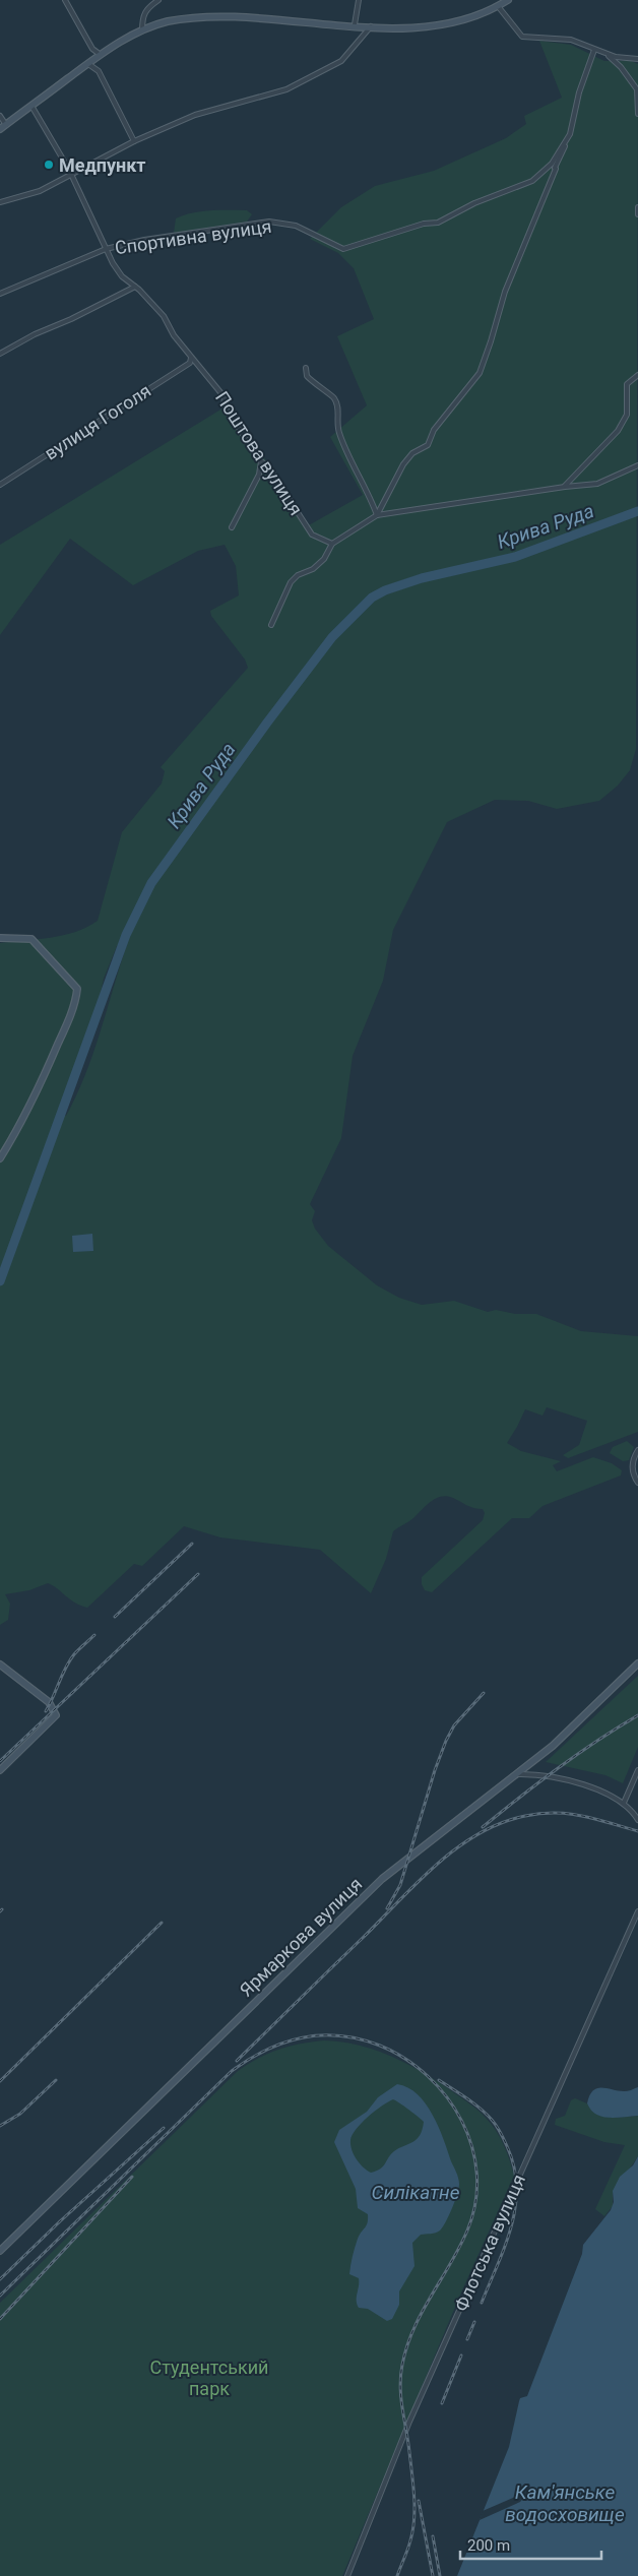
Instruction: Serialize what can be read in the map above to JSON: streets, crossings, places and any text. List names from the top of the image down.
{
  "streets": {
    "street": [
      "Спортивна вулиця",
      "вулиця Гоголя",
      "Поштова вулиця",
      "Ярмаркова вулиця",
      "Флотська вулиця"
    ]
  },
  "crossings": [
    ["Спортивна вулиця", "Поштова вулиця"],
    ["вулиця Гоголя", "Поштова вулиця"]
  ],
  "water": ["Крива Руда", "Силікатне", "Кам'янське водосховище"],
  "parks": ["Студентський парк"],
  "places": ["Медпункт"],
  "scale_bar": "200 m"
}
